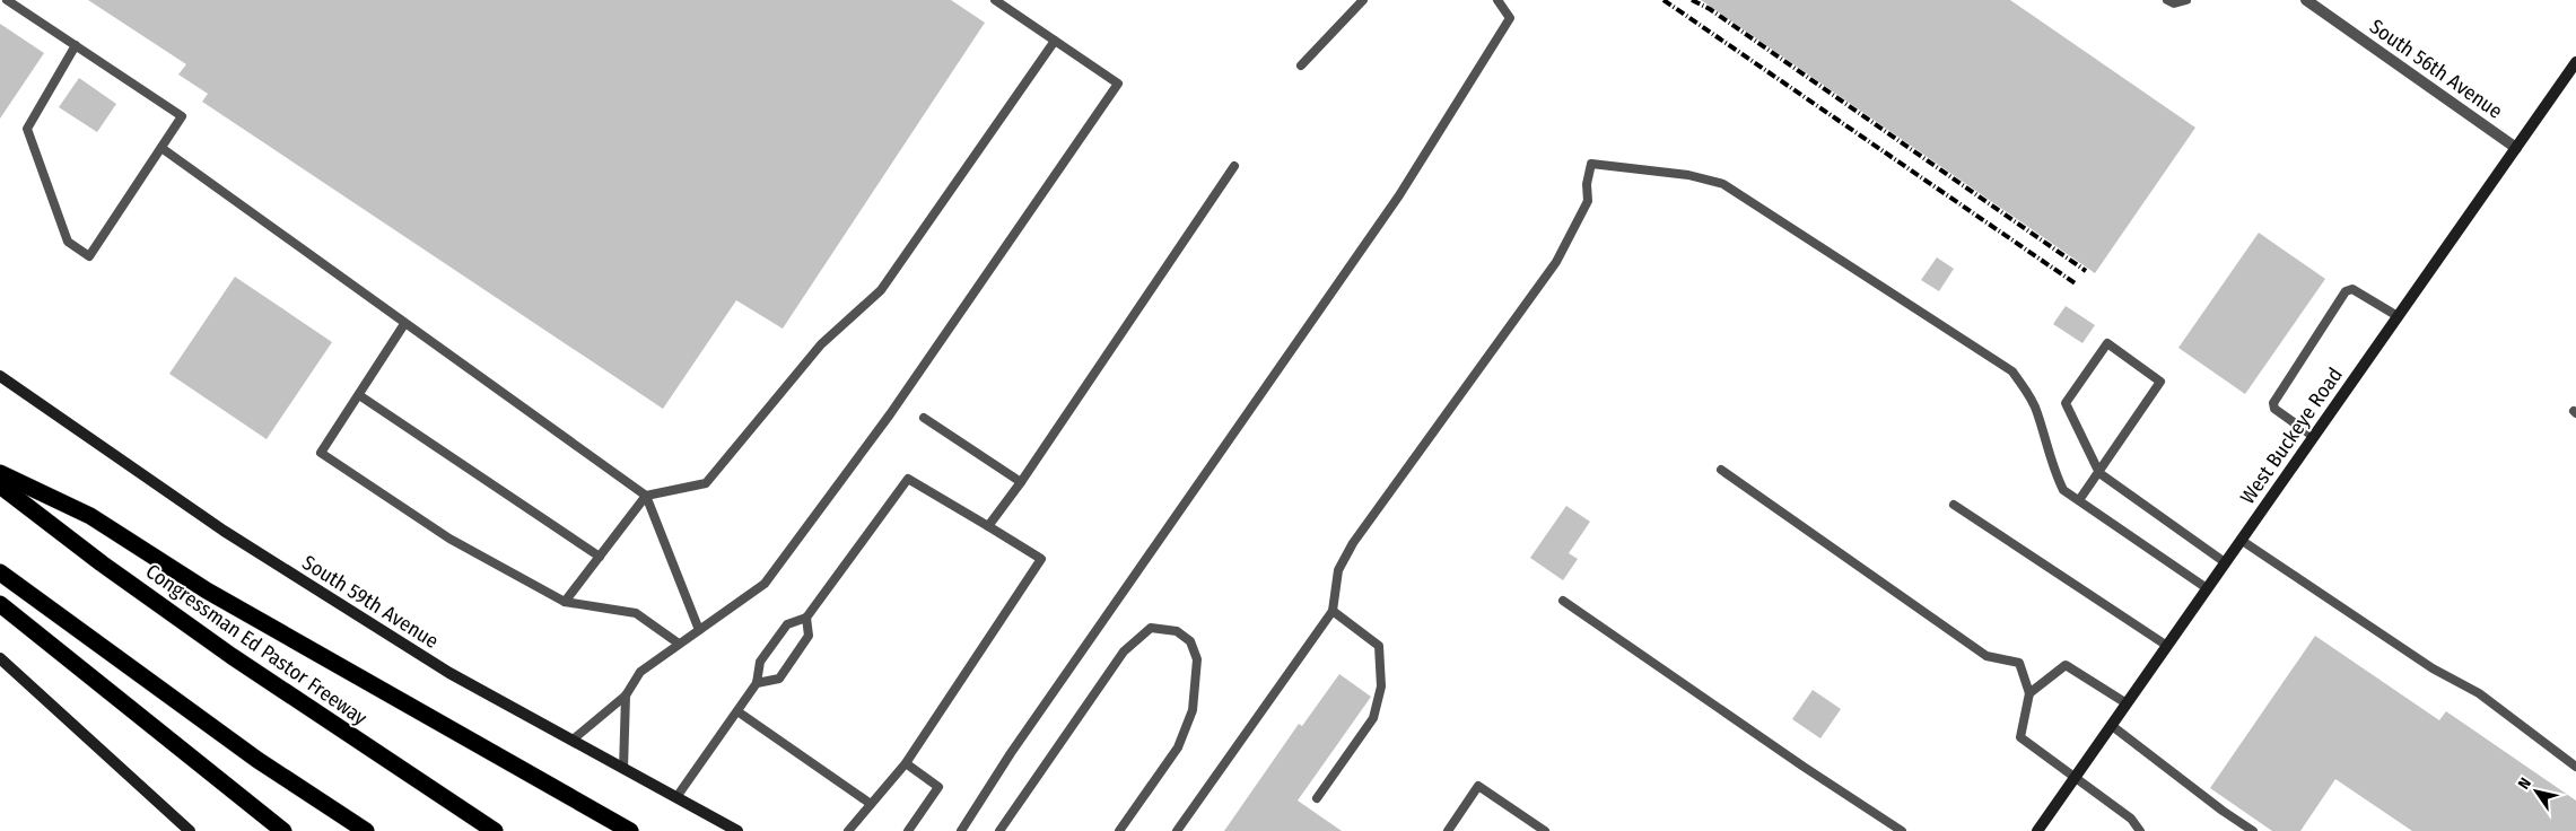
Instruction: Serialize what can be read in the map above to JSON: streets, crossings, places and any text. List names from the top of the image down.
{
  "streets": {
    "highway": ["Congressman Ed Pastor Freeway"],
    "main road": ["West Buckeye Road", "South 59th Avenue"],
    "street": ["South 56th Avenue"]
  },
  "crossings": [
    ["South 56th Avenue", "West Buckeye Road"]
  ],
  "north": "top left"
}
